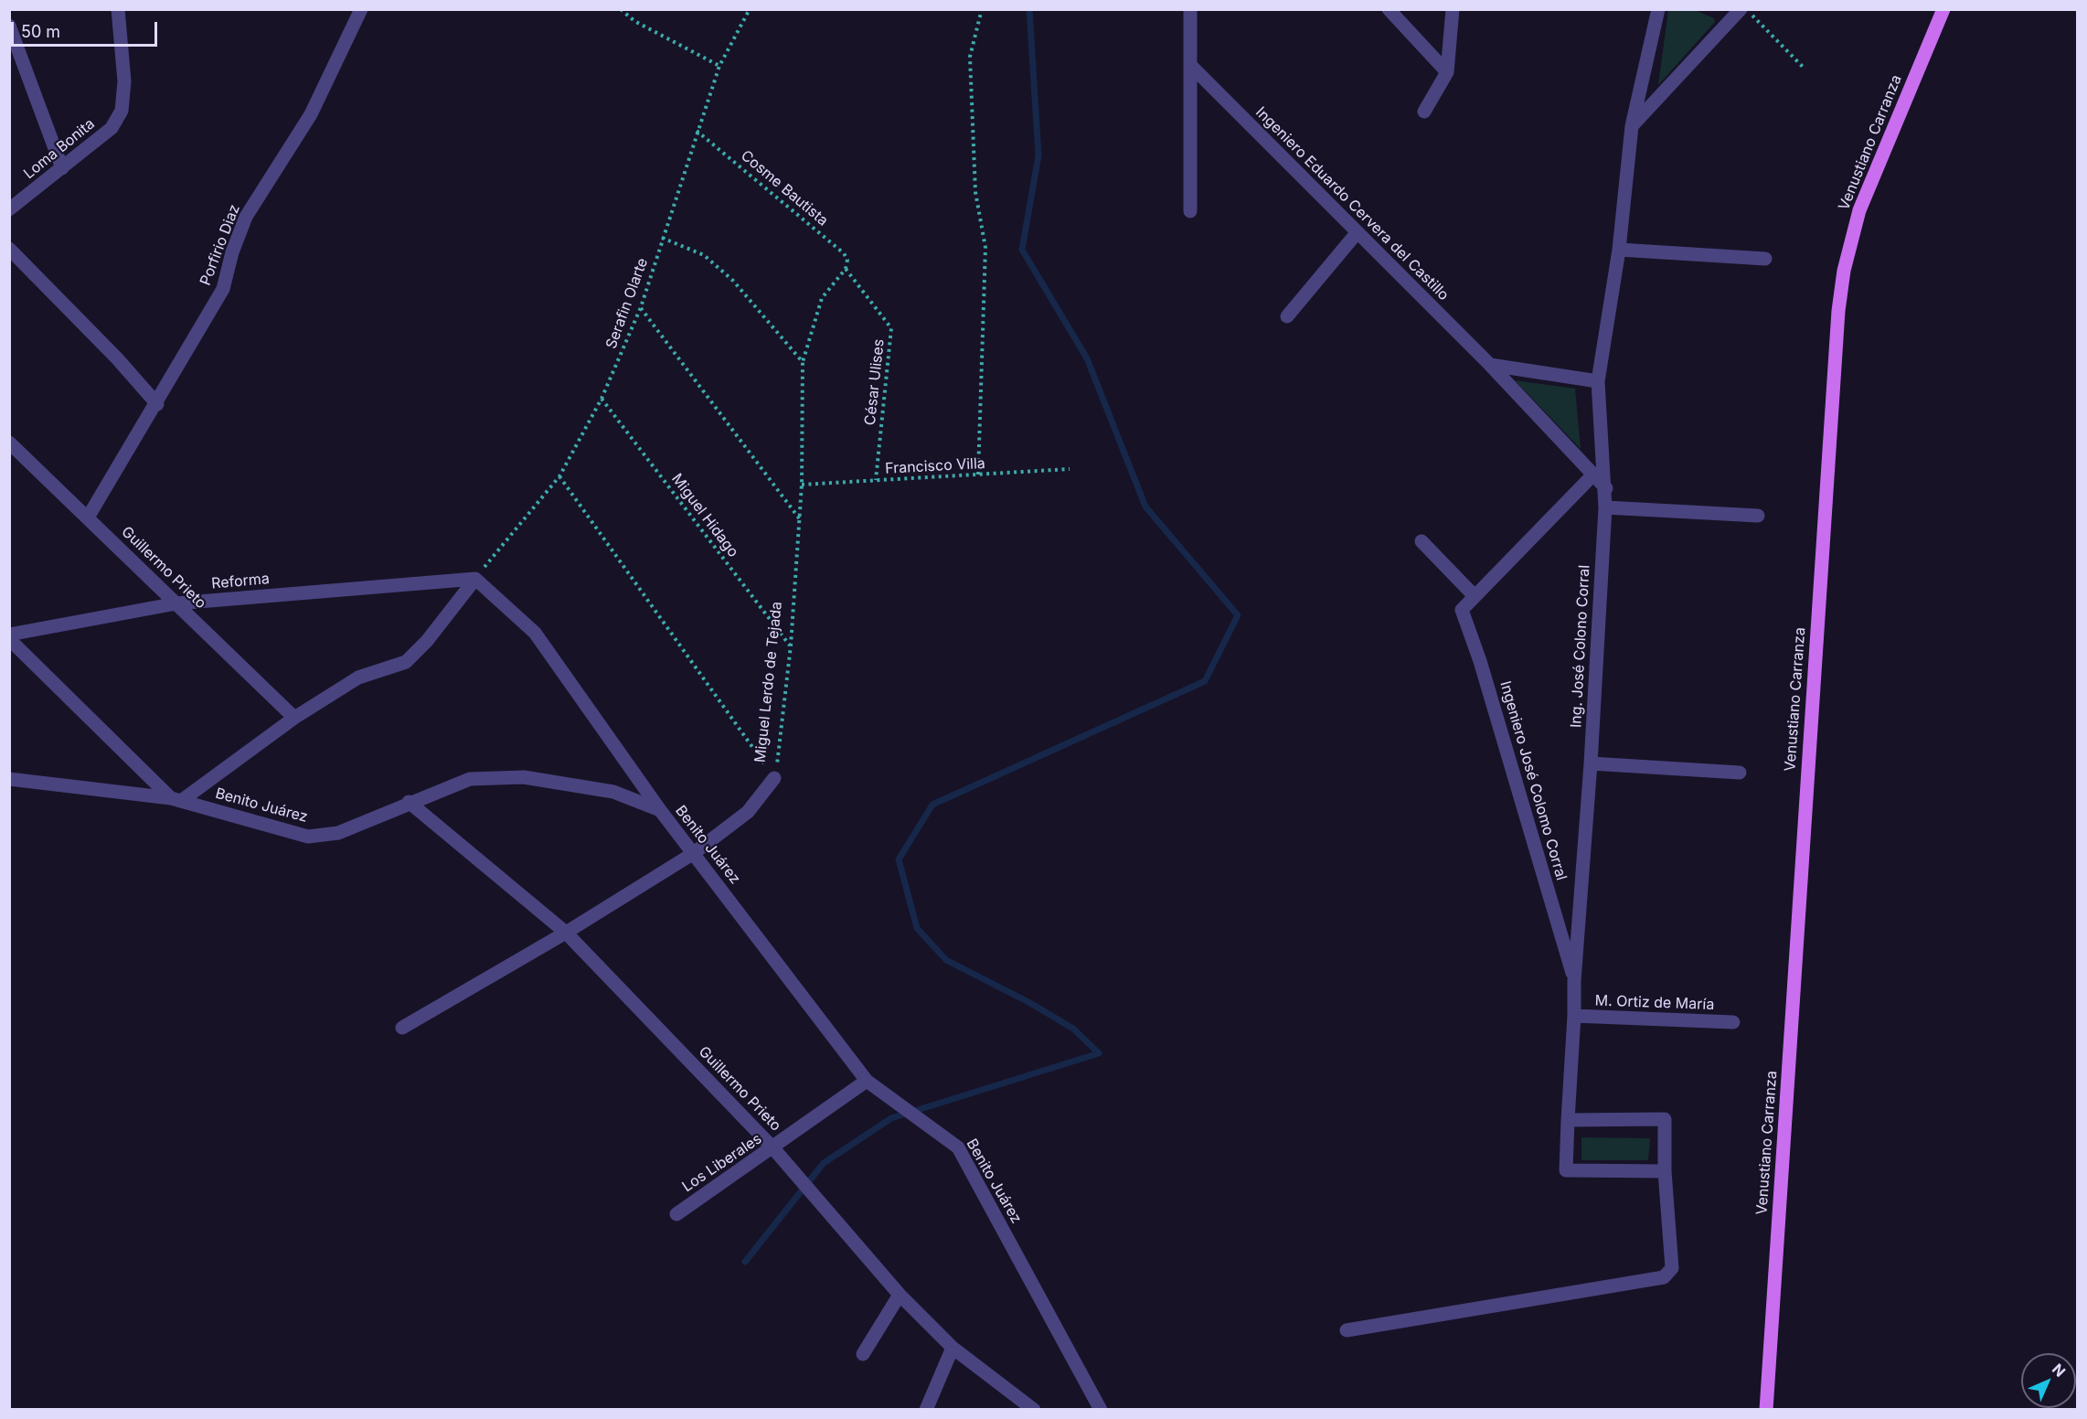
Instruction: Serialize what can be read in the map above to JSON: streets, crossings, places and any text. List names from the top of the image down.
{
  "streets": {
    "main road": ["Venustiano Carranza"],
    "street": [
      "Loma Bonita",
      "Ingeniero Eduardo Cervera del Castillo",
      "Porfirio Diaz",
      "Guillermo Prieto",
      "Reforma",
      "Ing. José Colono Corral",
      "Miguel Lerdo de Tejada",
      "Ingeniero José Colomo Corral",
      "Benito Juárez",
      "M. Ortiz de María",
      "Los Liberales"
    ],
    "path": [
      "Cosme Bautista",
      "Serafin Olarte",
      "César Ulises",
      "Francisco Villa",
      "Miguel Hidago"
    ]
  },
  "crossings": [
    ["Cosme Bautista", "Serafin Olarte"],
    ["Cosme Bautista", "César Ulises"],
    ["Cosme Bautista", "Miguel Lerdo de Tejada"],
    ["Ingeniero Eduardo Cervera del Castillo", "Ing. José Colono Corral"],
    ["Ingeniero Eduardo Cervera del Castillo", "Ingeniero José Colomo Corral"],
    ["Porfirio Diaz", "Guillermo Prieto"],
    ["Serafin Olarte", "Miguel Hidago"],
    ["Serafin Olarte", "Reforma"],
    ["César Ulises", "Francisco Villa"],
    ["César Ulises", "Miguel Lerdo de Tejada"],
    ["Francisco Villa", "Miguel Lerdo de Tejada"],
    ["Miguel Hidago", "Miguel Lerdo de Tejada"],
    ["Guillermo Prieto", "Reforma"],
    ["Guillermo Prieto", "Miguel Lerdo de Tejada"],
    ["Guillermo Prieto", "Benito Juárez"],
    ["Guillermo Prieto", "Los Liberales"],
    ["Ing. José Colono Corral", "Ingeniero José Colomo Corral"],
    ["Ing. José Colono Corral", "M. Ortiz de María"],
    ["Miguel Lerdo de Tejada", "Benito Juárez"],
    ["Benito Juárez", "Los Liberales"]
  ],
  "scale_bar": "50 m",
  "north": "top right"
}
